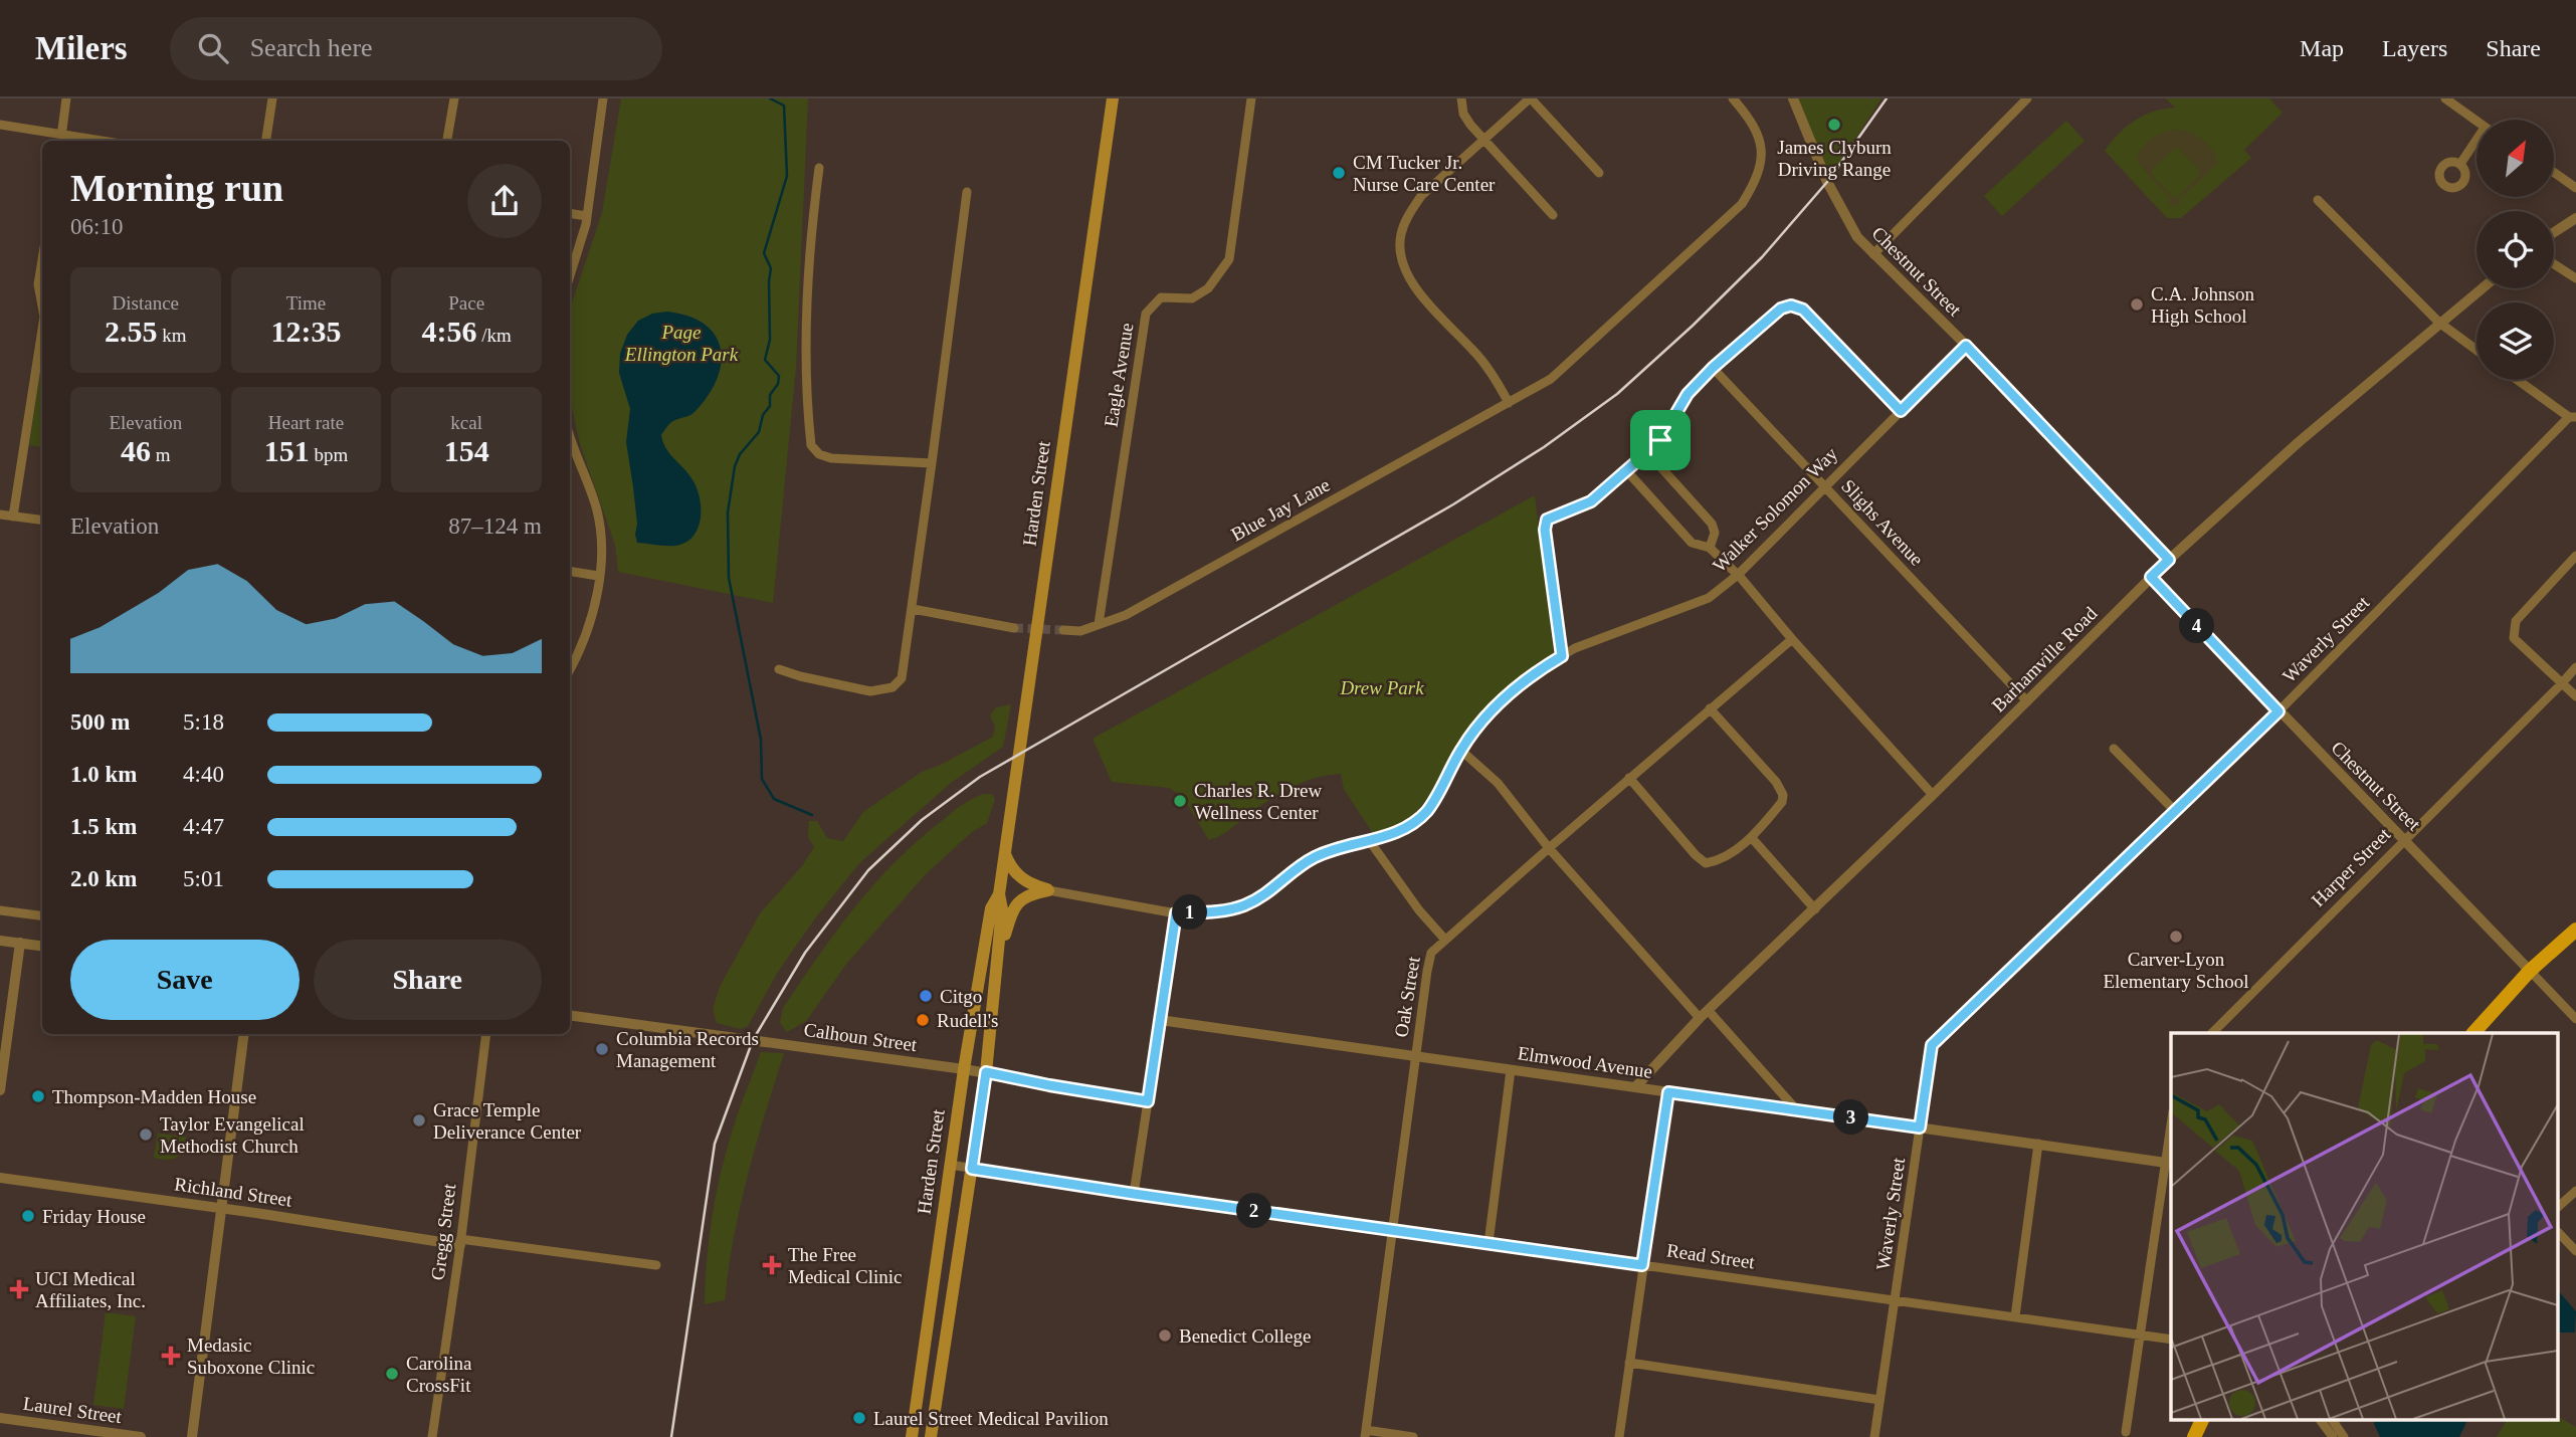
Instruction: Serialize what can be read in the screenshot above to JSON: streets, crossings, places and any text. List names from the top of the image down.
{
  "streets": {
    "main road": ["Harden Street"],
    "street": [
      "Chestnut Street",
      "Eagle Avenue",
      "Blue Jay Lane",
      "Walker Solomon Way",
      "Slighs Avenue",
      "Waverly Street",
      "Barhamville Road",
      "Harper Street",
      "Oak Street",
      "Calhoun Street",
      "Elmwood Avenue",
      "Richland Street",
      "Gregg Street",
      "Read Street",
      "Laurel Street"
    ]
  },
  "crossings": [
    ["Chestnut Street", "Walker Solomon Way"],
    ["Chestnut Street", "Waverly Street"],
    ["Chestnut Street", "Barhamville Road"],
    ["Chestnut Street", "Harper Street"],
    ["Eagle Avenue", "Blue Jay Lane"],
    ["Harden Street", "Calhoun Street"],
    ["Harden Street", "Read Street"],
    ["Walker Solomon Way", "Slighs Avenue"],
    ["Slighs Avenue", "Barhamville Road"],
    ["Waverly Street", "Elmwood Avenue"],
    ["Waverly Street", "Read Street"],
    ["Barhamville Road", "Elmwood Avenue"],
    ["Oak Street", "Elmwood Avenue"],
    ["Oak Street", "Read Street"],
    ["Richland Street", "Gregg Street"]
  ],
  "parks": ["Page Ellington Park", "Drew Park"],
  "places": {
    "other": [
      "James Clyburn Driving Range",
      "CM Tucker Jr. Nurse Care Center",
      "C.A. Johnson High School",
      "Charles R. Drew Wellness Center",
      "Carver-Lyon Elementary School",
      "Citgo",
      "Rudell's",
      "Columbia Records Management",
      "Thompson-Madden House",
      "Grace Temple Deliverance Center",
      "Taylor Evangelical Methodist Church",
      "Friday House",
      "Benedict College",
      "Carolina CrossFit",
      "Laurel Street Medical Pavilion"
    ],
    "health": ["The Free Medical Clinic", "UCI Medical Affiliates, Inc.", "Medasic Suboxone Clinic"]
  },
  "north": "top right",
  "page": {
    "header": "Milers",
    "search": "Search here",
    "nav": ["Map", "Layers", "Share"],
    "heading": ["Morning run", "06:10"],
    "stats": [
      ["Distance", "2.55 km"],
      ["Time", "12:35"],
      ["Pace", "4:56 /km"],
      ["Elevation", "46 m"],
      ["Heart rate", "151 bpm"],
      ["kcal", "154"]
    ],
    "chart": ["Elevation", "87–124 m"],
    "pins": [
      "4",
      "1",
      "3",
      "2"
    ],
    "list": [
      {
        "name": "500 m",
        "note": "5:18"
      },
      {
        "name": "1.0 km",
        "note": "4:40"
      },
      {
        "name": "1.5 km",
        "note": "4:47"
      },
      {
        "name": "2.0 km",
        "note": "5:01"
      }
    ],
    "buttons": ["Save", "Share"]
  }
}
